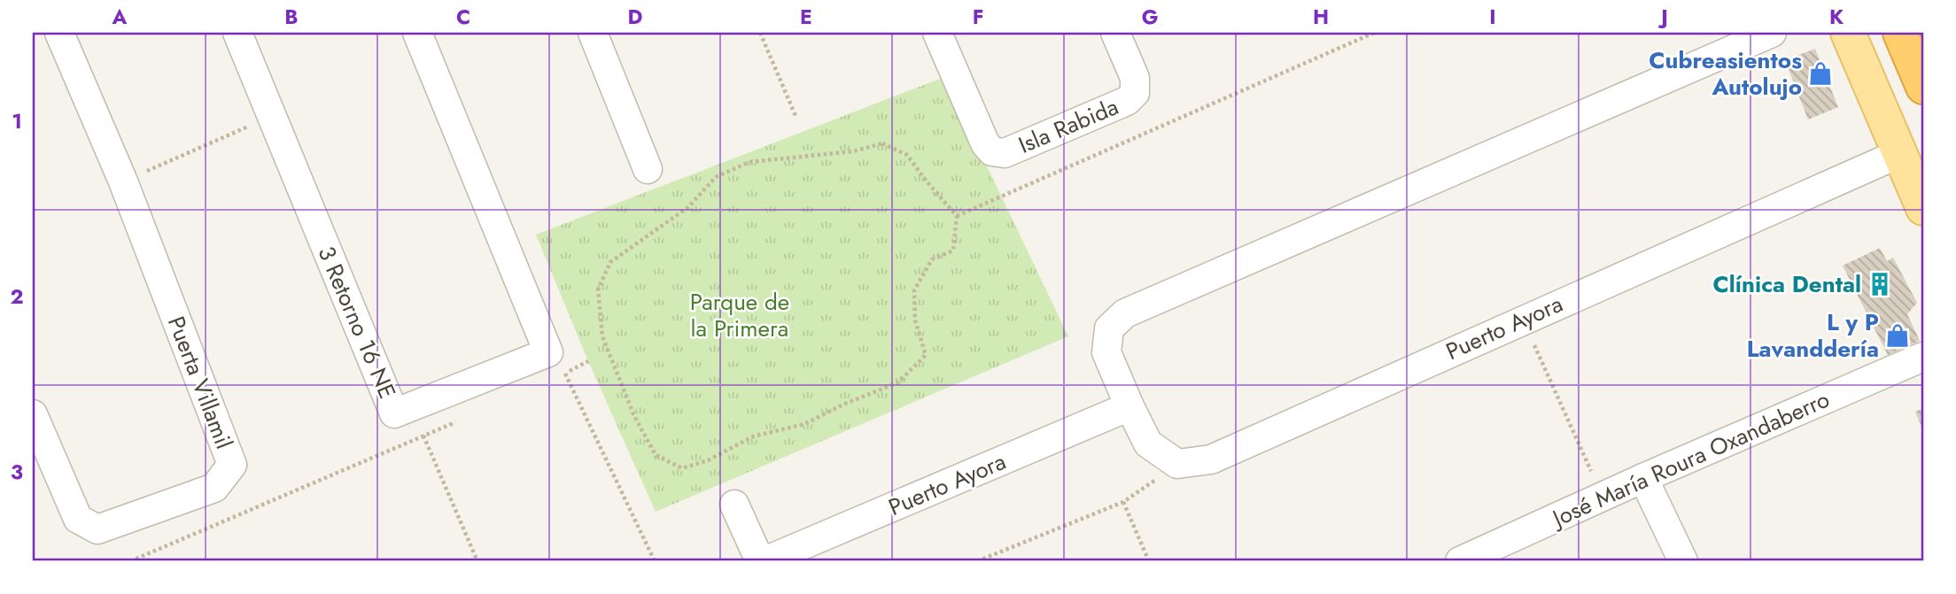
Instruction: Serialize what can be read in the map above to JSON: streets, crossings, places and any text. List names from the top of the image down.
{
  "streets": {
    "street": [
      "Isla Rabida",
      "3 Retorno 16 NE",
      "Puerto Ayora",
      "Puerta Villamil",
      "José María Roura Oxandaberro"
    ]
  },
  "parks": ["Parque de la Primera"],
  "places": {
    "shop": ["Cubreasientos Autolujo", "L y P Lavanddería"],
    "building": ["Clínica Dental"]
  },
  "grid": {
    "columns": [
      "A",
      "B",
      "C",
      "D",
      "E",
      "F",
      "G",
      "H",
      "I",
      "J",
      "K"
    ],
    "rows": ["1", "2", "3"]
  }
}
